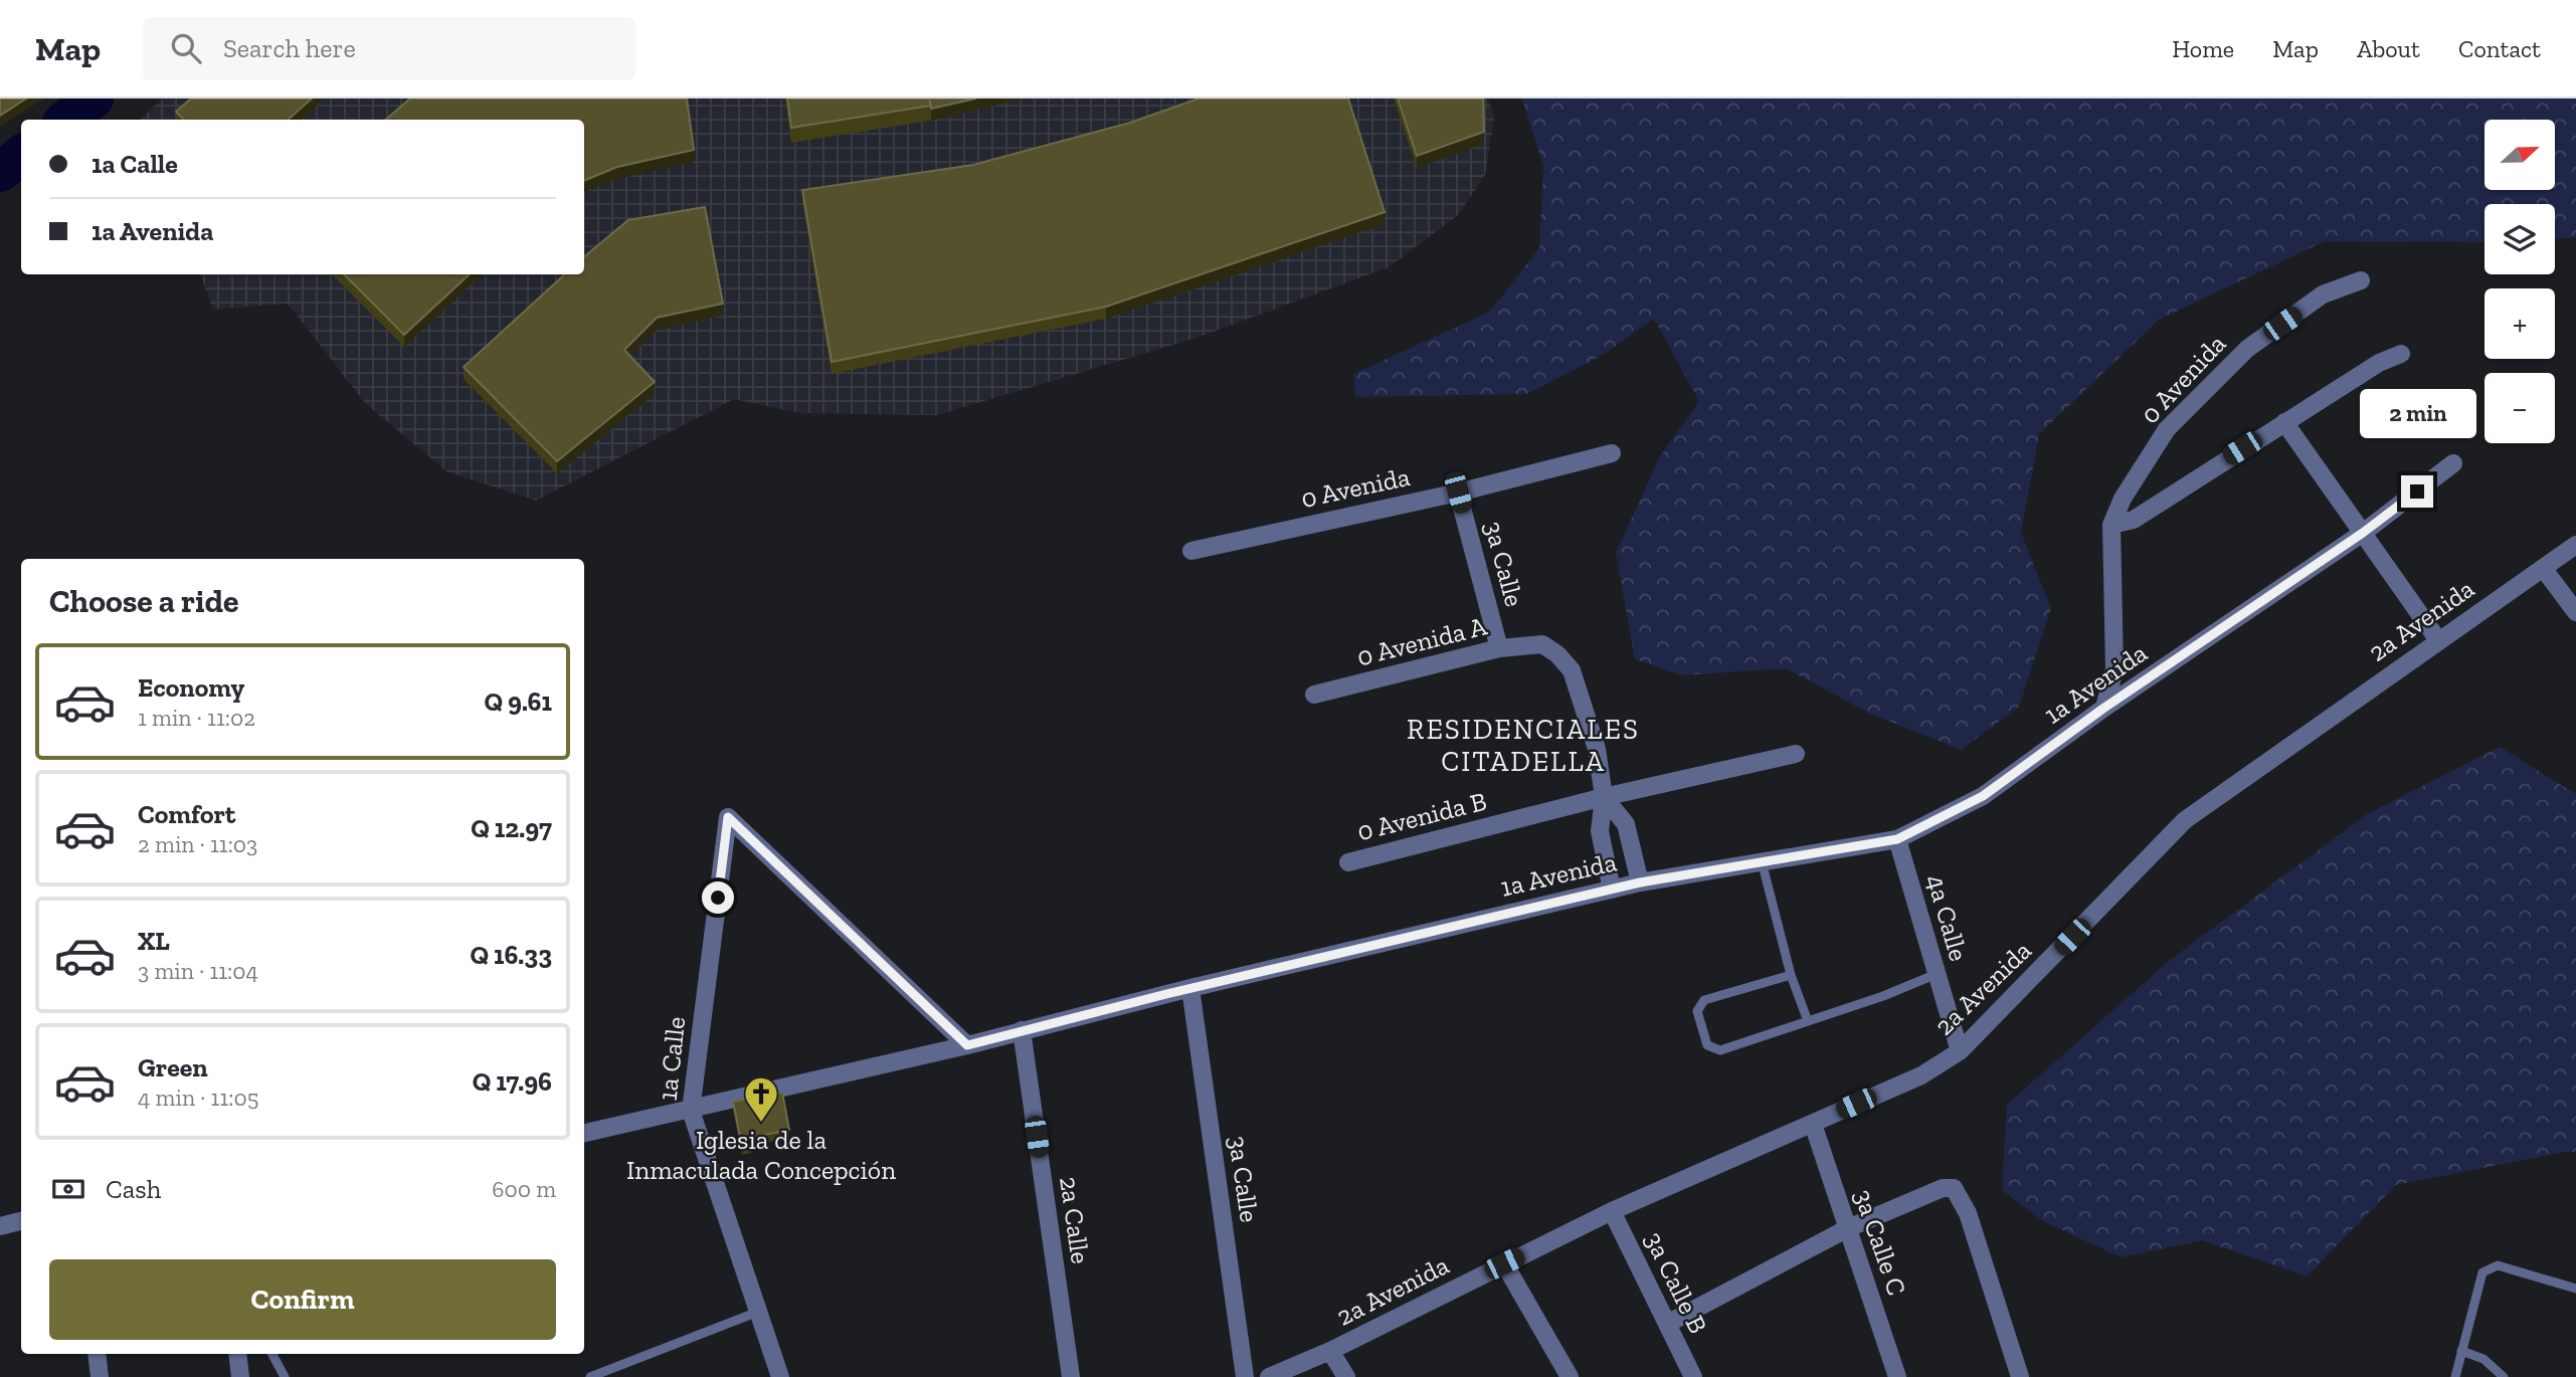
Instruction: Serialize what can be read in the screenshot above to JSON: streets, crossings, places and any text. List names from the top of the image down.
{
  "streets": {
    "street": [
      "0 Avenida",
      "3a Calle",
      "2a Avenida",
      "0 Avenida A",
      "1a Avenida",
      "0 Avenida B",
      "4a Calle",
      "1a Calle",
      "2a Calle",
      "3a Calle C",
      "3a Calle B"
    ]
  },
  "crossings": [
    ["0 Avenida", "3a Calle"],
    ["3a Calle", "0 Avenida A"],
    ["3a Calle", "1a Avenida"],
    ["2a Avenida", "4a Calle"],
    ["2a Avenida", "3a Calle C"],
    ["2a Avenida", "3a Calle B"],
    ["0 Avenida A", "0 Avenida B"],
    ["1a Avenida", "4a Calle"],
    ["1a Avenida", "1a Calle"],
    ["1a Avenida", "2a Calle"]
  ],
  "districts": ["RESIDENCIALES CITADELLA"],
  "places": {
    "church": ["Iglesia de la Inmaculada Concepción"]
  },
  "north": "right",
  "page": {
    "header": "Map",
    "search": "Search here",
    "nav": [
      "Home",
      "Map",
      "About",
      "Contact"
    ],
    "map_buttons": ["+", "−"],
    "banner": ["1a Calle", "1a Avenida"],
    "bubble": "2 min",
    "heading": "Choose a ride",
    "list": [
      {
        "name": "Economy",
        "note": "1 min · 11:02",
        "value": "Q 9.61"
      },
      {
        "name": "Comfort",
        "note": "2 min · 11:03",
        "value": "Q 12.97"
      },
      {
        "name": "XL",
        "note": "3 min · 11:04",
        "value": "Q 16.33"
      },
      {
        "name": "Green",
        "note": "4 min · 11:05",
        "value": "Q 17.96"
      }
    ],
    "pay": ["Cash", "600 m"],
    "buttons": "Confirm"
  }
}
